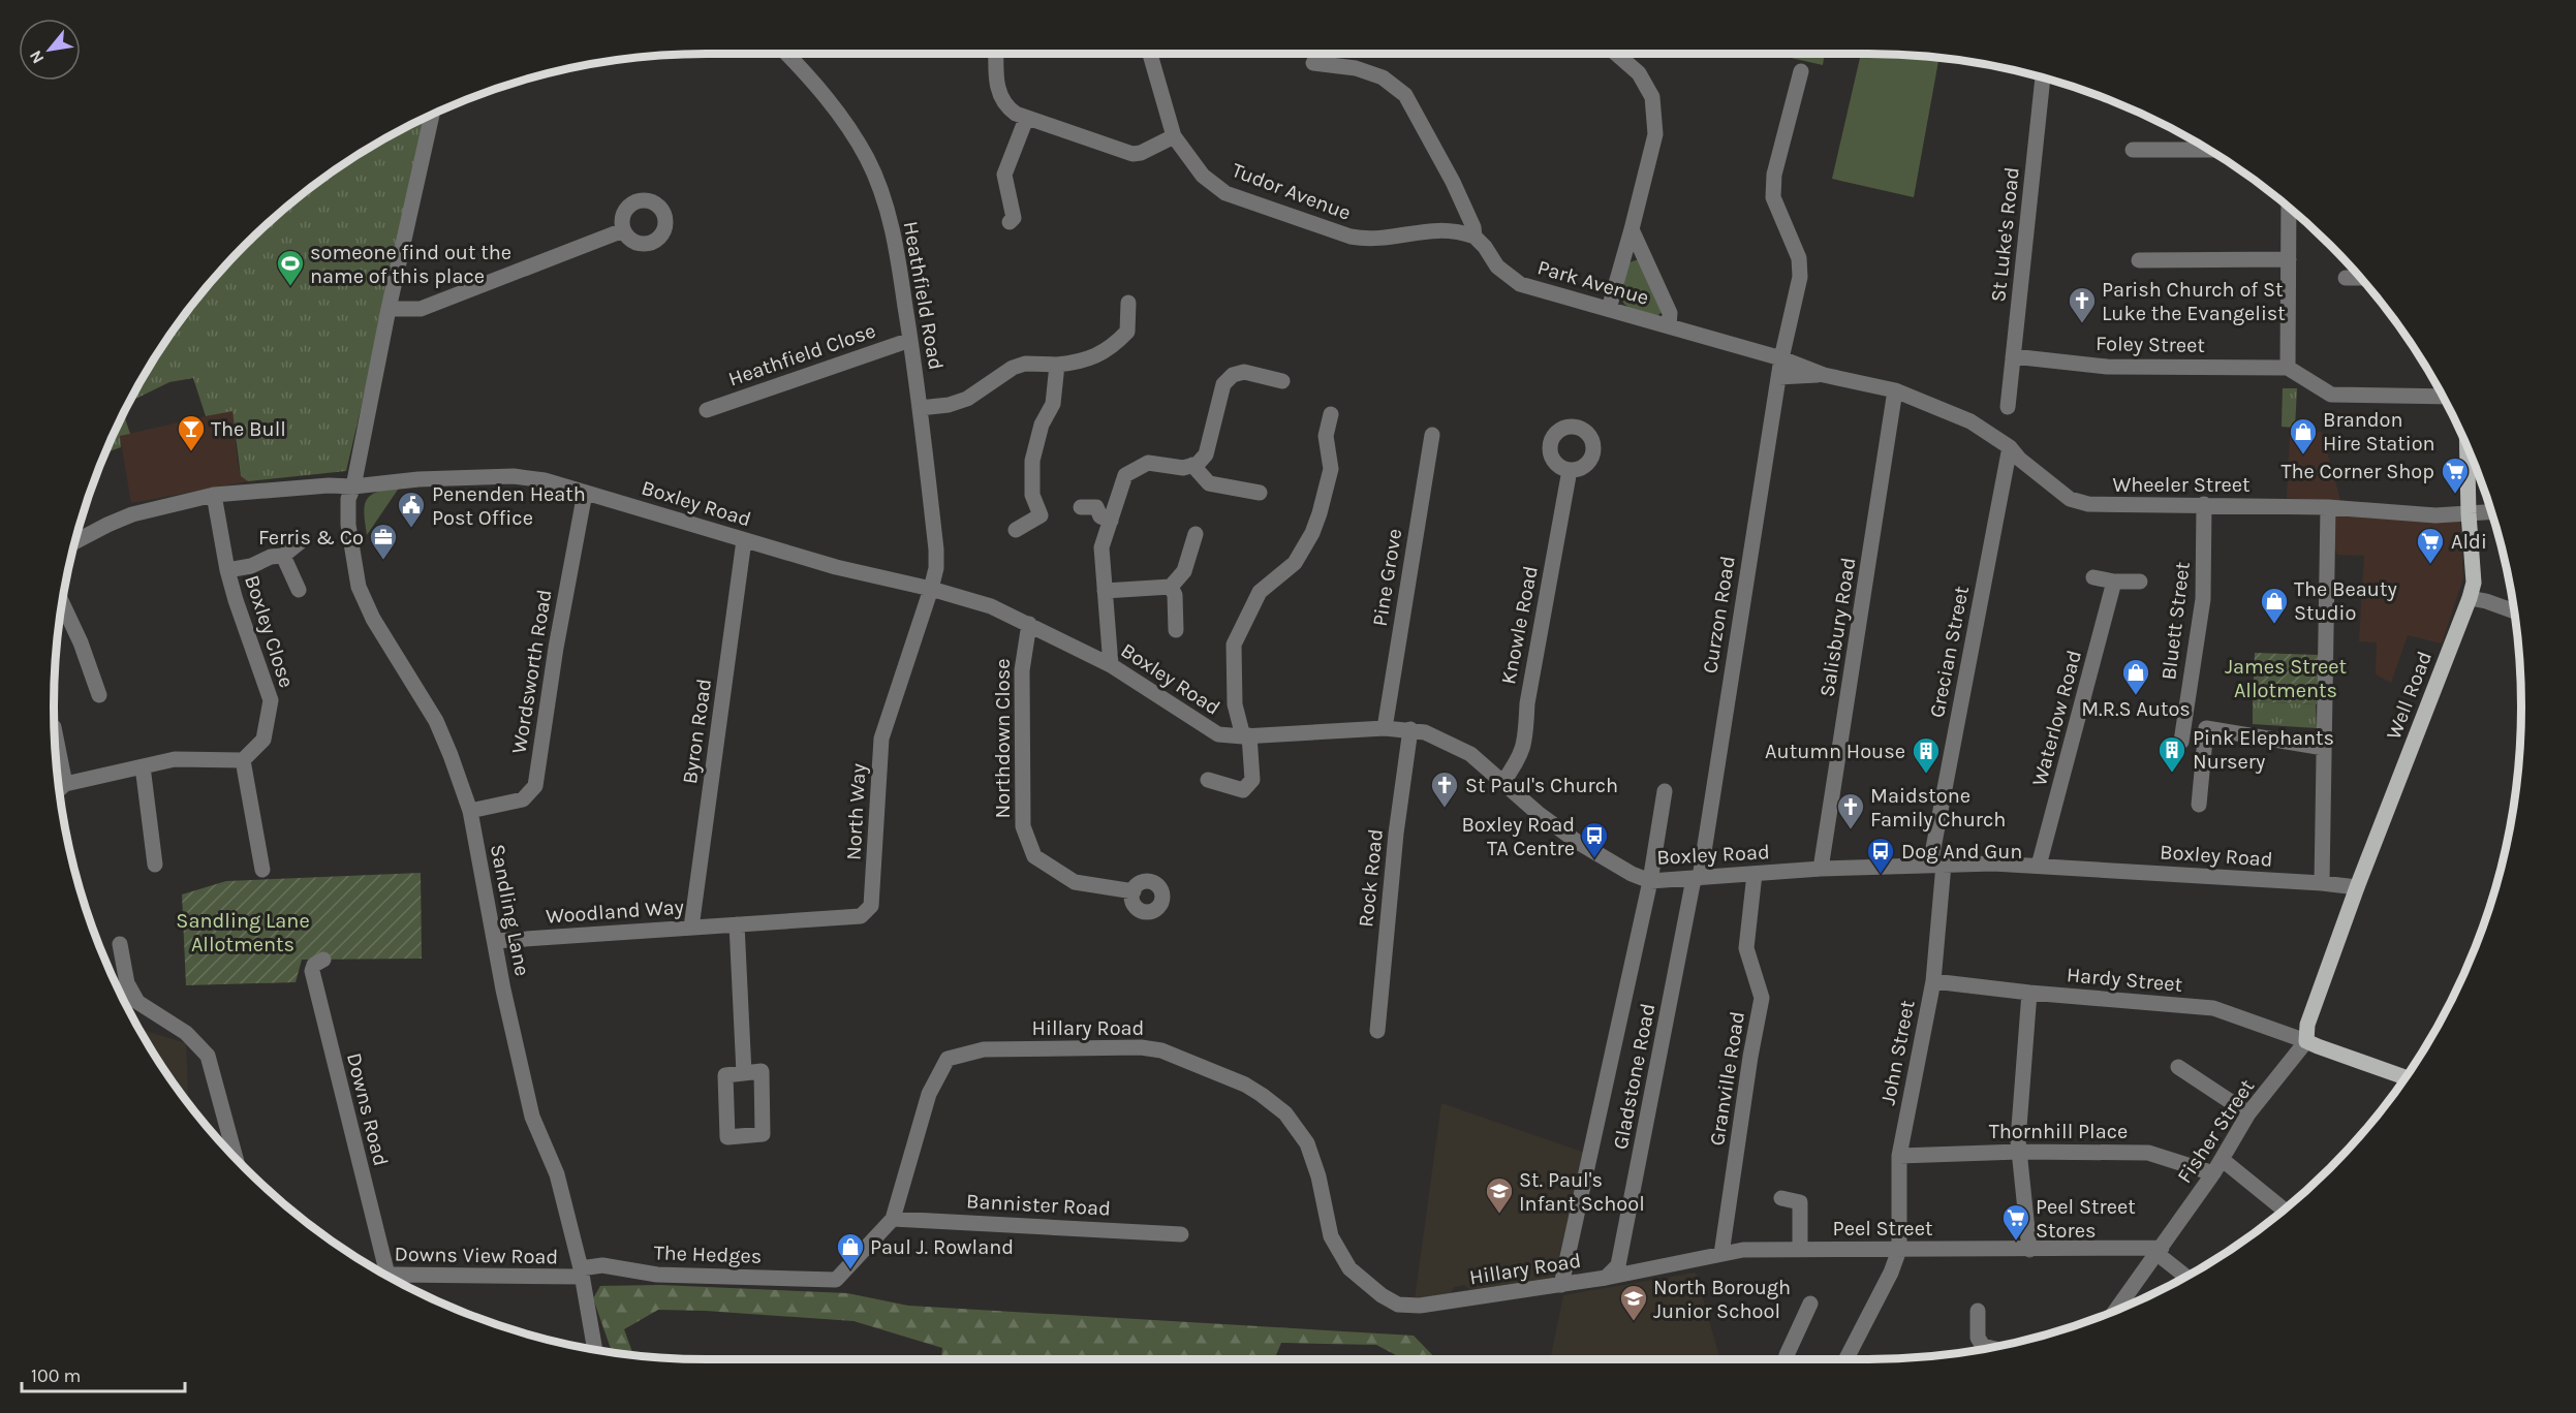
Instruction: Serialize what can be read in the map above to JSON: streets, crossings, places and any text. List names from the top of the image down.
{
  "streets": {
    "main road": ["Well Road"],
    "street": [
      "Tudor Avenue",
      "St Luke's Road",
      "Park Avenue",
      "Heathfield Road",
      "Foley Street",
      "Heathfield Close",
      "Wheeler Street",
      "Boxley Road",
      "Pine Grove",
      "Curzon Road",
      "Bluett Street",
      "Knowle Road",
      "Salisbury Road",
      "Boxley Close",
      "Grecian Street",
      "Wordsworth Road",
      "Waterlow Road",
      "Byron Road",
      "Northdown Close",
      "North Way",
      "Rock Road",
      "Sandling Lane",
      "Woodland Way",
      "Hardy Street",
      "Hillary Road",
      "John Street",
      "Gladstone Road",
      "Granville Road",
      "Downs Road",
      "Thornhill Place",
      "Fisher Street",
      "Bannister Road",
      "Peel Street",
      "The Hedges",
      "Downs View Road"
    ]
  },
  "crossings": [
    ["Tudor Avenue", "Park Avenue"],
    ["St Luke's Road", "Foley Street"],
    ["Park Avenue", "Wheeler Street"],
    ["Park Avenue", "Curzon Road"],
    ["Park Avenue", "Salisbury Road"],
    ["Heathfield Road", "Heathfield Close"],
    ["Heathfield Road", "Boxley Road"],
    ["Heathfield Road", "North Way"],
    ["Wheeler Street", "Bluett Street"],
    ["Wheeler Street", "Salisbury Road"],
    ["Wheeler Street", "Grecian Street"],
    ["Wheeler Street", "Well Road"],
    ["Boxley Road", "Pine Grove"],
    ["Boxley Road", "Curzon Road"],
    ["Boxley Road", "Knowle Road"],
    ["Boxley Road", "Salisbury Road"],
    ["Boxley Road", "Boxley Close"],
    ["Boxley Road", "Grecian Street"],
    ["Boxley Road", "Wordsworth Road"],
    ["Boxley Road", "Well Road"],
    ["Boxley Road", "Waterlow Road"],
    ["Boxley Road", "Byron Road"],
    ["Boxley Road", "Northdown Close"],
    ["Boxley Road", "North Way"],
    ["Boxley Road", "Rock Road"],
    ["Boxley Road", "Sandling Lane"],
    ["Boxley Road", "John Street"],
    ["Boxley Road", "Gladstone Road"],
    ["Boxley Road", "Granville Road"],
    ["Curzon Road", "Gladstone Road"],
    ["Grecian Street", "John Street"],
    ["Wordsworth Road", "Sandling Lane"],
    ["Well Road", "Hardy Street"],
    ["Well Road", "Fisher Street"],
    ["Byron Road", "Woodland Way"],
    ["North Way", "Woodland Way"],
    ["Sandling Lane", "Woodland Way"],
    ["Sandling Lane", "The Hedges"],
    ["Sandling Lane", "Downs View Road"],
    ["Hardy Street", "John Street"],
    ["Hardy Street", "Fisher Street"],
    ["Hillary Road", "Gladstone Road"],
    ["Hillary Road", "Bannister Road"],
    ["Hillary Road", "Peel Street"],
    ["Hillary Road", "The Hedges"],
    ["John Street", "Thornhill Place"],
    ["John Street", "Peel Street"],
    ["Gladstone Road", "Peel Street"],
    ["Granville Road", "Peel Street"],
    ["Downs Road", "Downs View Road"],
    ["Thornhill Place", "Fisher Street"],
    ["Fisher Street", "Peel Street"],
    ["The Hedges", "Downs View Road"]
  ],
  "parks": ["James Street Allotments", "Sandling Lane Allotments"],
  "places": {
    "sports": ["someone find out the name of this place"],
    "church": ["Parish Church of St Luke the Evangelist", "St Paul's Church", "Maidstone Family Church"],
    "bar": ["The Bull"],
    "shop": [
      "Brandon Hire Station",
      "The Beauty Studio",
      "M.R.S Autos",
      "Paul J. Rowland"
    ],
    "supermarket": ["The Corner Shop", "Aldi", "Peel Street Stores"],
    "public building": ["Penenden Heath Post Office"],
    "office": ["Ferris & Co"],
    "building": ["Pink Elephants Nursery", "Autumn House"],
    "bus stop": ["Boxley Road TA Centre", "Dog And Gun"],
    "school or university": ["St. Paul's Infant School", "North Borough Junior School"]
  },
  "scale_bar": "100 m",
  "north": "bottom left"
}
